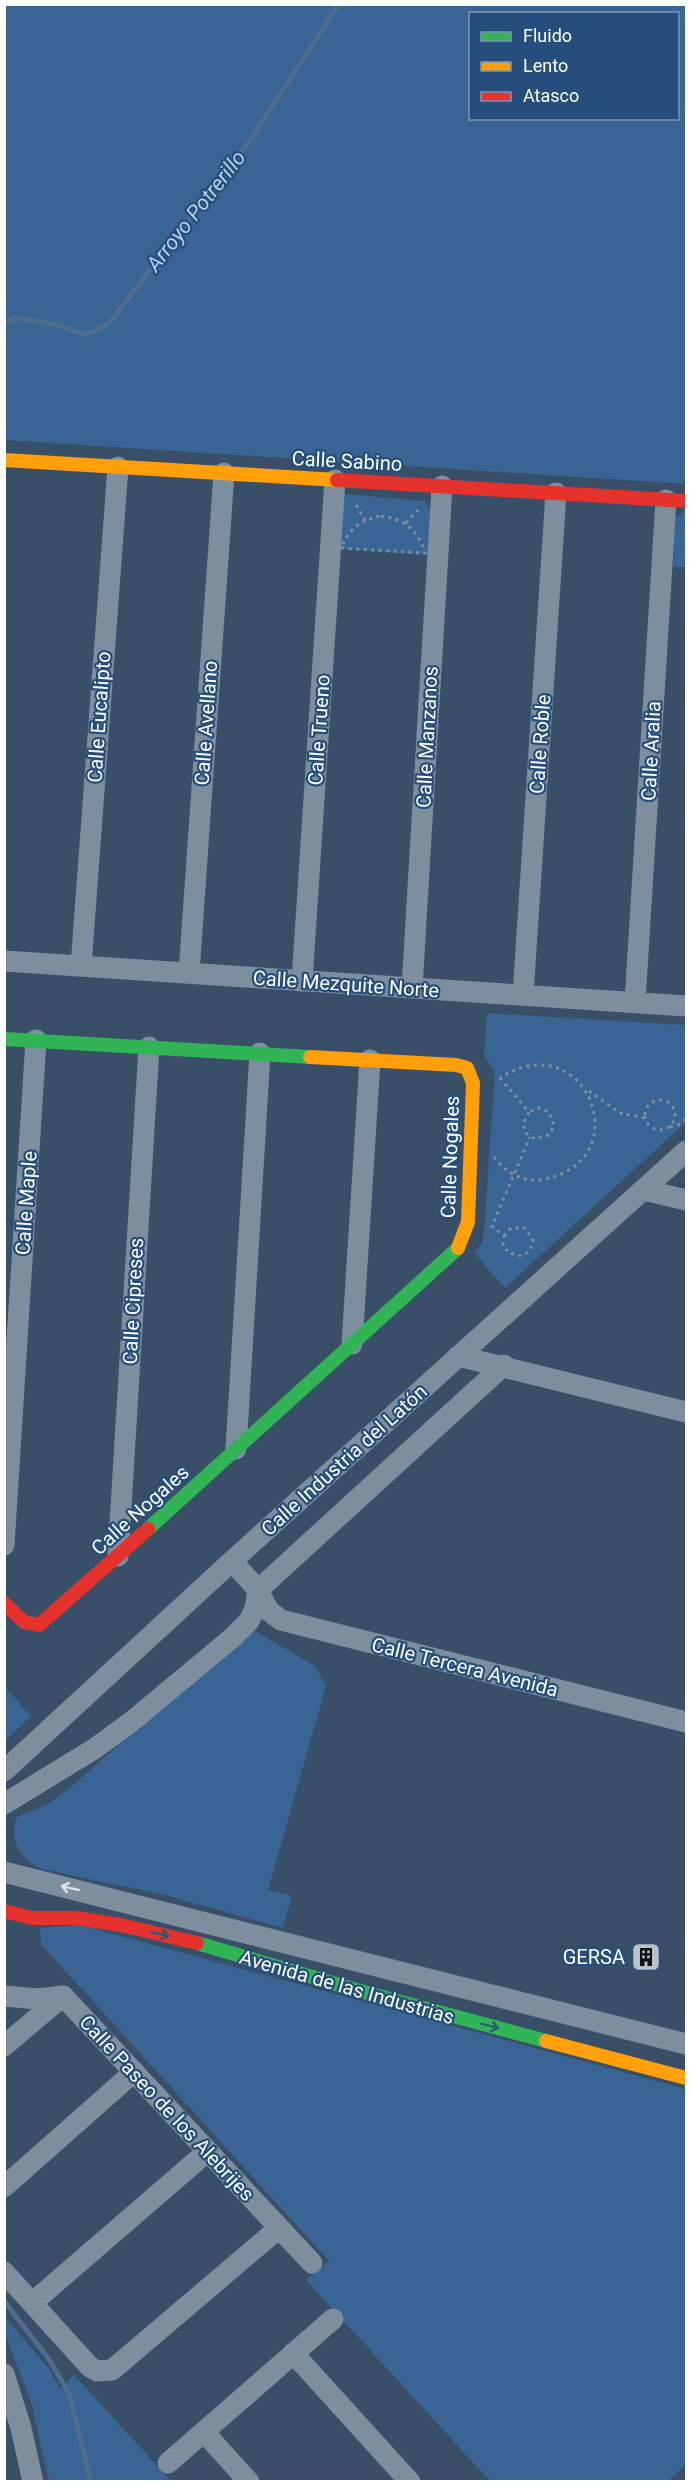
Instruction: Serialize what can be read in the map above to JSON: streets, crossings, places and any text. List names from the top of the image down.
{
  "streets": {
    "street": [
      "Calle Sabino",
      "Calle Eucalipto",
      "Calle Avellano",
      "Calle Trueno",
      "Calle Manzanos",
      "Calle Roble",
      "Calle Aralia",
      "Calle Mezquite Norte",
      "Calle Nogales",
      "Calle Maple",
      "Calle Cipreses",
      "Calle Industria del Latón",
      "Calle Tercera Avenida",
      "Avenida de las Industrias",
      "Calle Paseo de los Alebrijes"
    ]
  },
  "crossings": [
    ["Calle Sabino", "Calle Eucalipto"],
    ["Calle Sabino", "Calle Avellano"],
    ["Calle Sabino", "Calle Trueno"],
    ["Calle Sabino", "Calle Manzanos"],
    ["Calle Sabino", "Calle Roble"],
    ["Calle Sabino", "Calle Aralia"],
    ["Calle Eucalipto", "Calle Mezquite Norte"],
    ["Calle Avellano", "Calle Mezquite Norte"],
    ["Calle Trueno", "Calle Mezquite Norte"],
    ["Calle Manzanos", "Calle Mezquite Norte"],
    ["Calle Roble", "Calle Mezquite Norte"],
    ["Calle Aralia", "Calle Mezquite Norte"],
    ["Calle Nogales", "Calle Maple"],
    ["Calle Nogales", "Calle Cipreses"],
    ["Calle Industria del Latón", "Calle Tercera Avenida"]
  ],
  "water": ["Arroyo Potrerillo"],
  "places": {
    "building": ["GERSA"]
  },
  "legend": ["Fluido", "Lento", "Atasco"]
}
